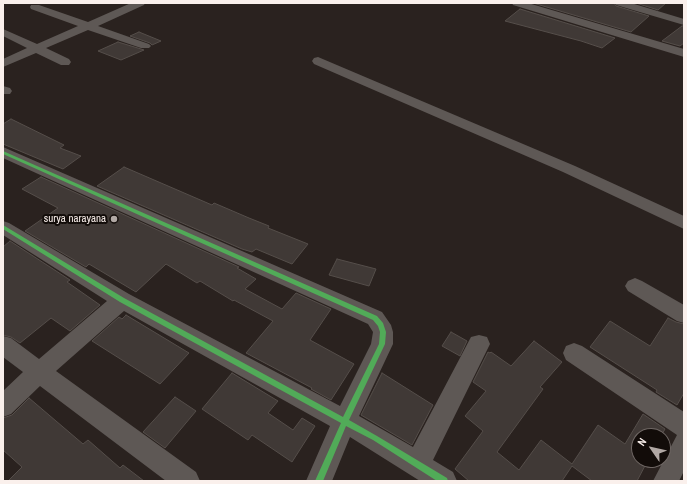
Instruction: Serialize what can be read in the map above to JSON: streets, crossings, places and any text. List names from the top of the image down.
{
  "places": ["surya narayana"],
  "north": "top left"
}
